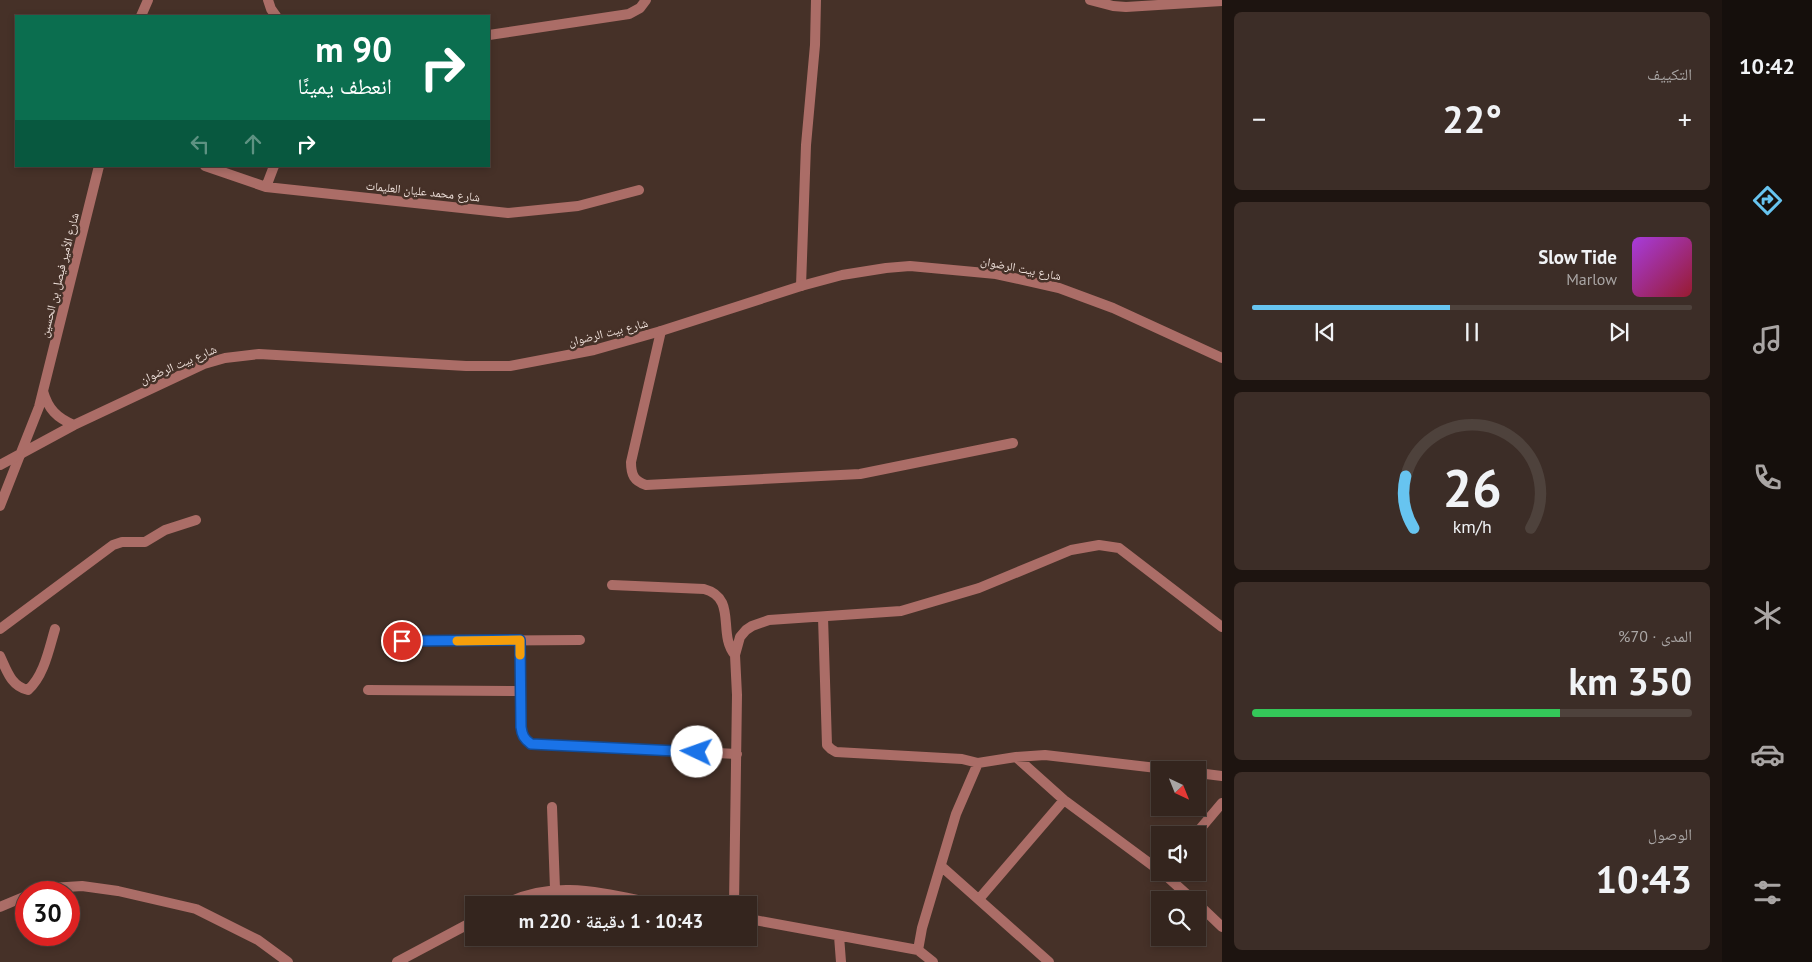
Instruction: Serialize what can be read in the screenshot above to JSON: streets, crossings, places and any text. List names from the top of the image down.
{
  "streets": {
    "street": ["شارع محمد عليان العليمات", "شارع بيت الرضوان", "شارع الأمير فيصل بن الحسين"]
  },
  "crossings": [
    ["شارع بيت الرضوان", "شارع الأمير فيصل بن الحسين"]
  ],
  "north": "bottom right",
  "page": {
    "tabs": "10:42",
    "tile": [
      "التكييف",
      ["المدى · 70%", "350 km"],
      ["الوصول", "10:43"]
    ],
    "turn": ["90 m", "انعطف يمينًا"],
    "heat": ["−", "22°", "+"],
    "song": ["Slow Tide", "Marlow"],
    "limit": "30",
    "trip": "10:43 · 1 دقيقة · 220 m",
    "gauge": ["26", "km/h"]
  }
}
